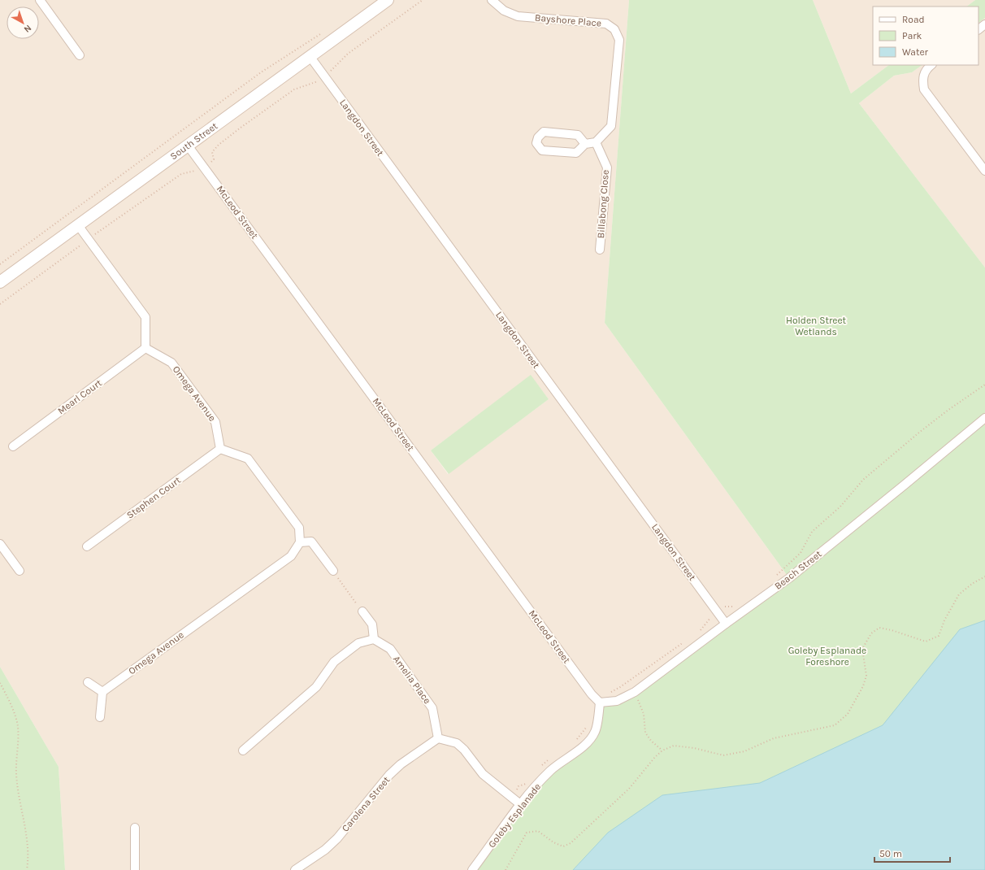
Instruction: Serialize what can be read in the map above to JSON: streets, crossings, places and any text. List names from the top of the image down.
{
  "streets": {
    "street": [
      "Bayshore Place",
      "Langdon Street",
      "South Street",
      "Billabong Close",
      "McLeod Street",
      "Omega Avenue",
      "Mearl Court",
      "Stephen Court",
      "Beach Street",
      "Amelia Place",
      "Carolena Street",
      "Goleby Esplanade"
    ]
  },
  "crossings": [
    ["Bayshore Place", "Billabong Close"],
    ["Langdon Street", "South Street"],
    ["Langdon Street", "Beach Street"],
    ["South Street", "McLeod Street"],
    ["McLeod Street", "Beach Street"],
    ["McLeod Street", "Goleby Esplanade"],
    ["Omega Avenue", "Mearl Court"],
    ["Omega Avenue", "Stephen Court"],
    ["Beach Street", "Goleby Esplanade"],
    ["Amelia Place", "Carolena Street"]
  ],
  "parks": ["Holden Street Wetlands", "Goleby Esplanade Foreshore"],
  "legend": ["Road", "Park", "Water"],
  "scale_bar": "50 m",
  "north": "bottom right"
}
